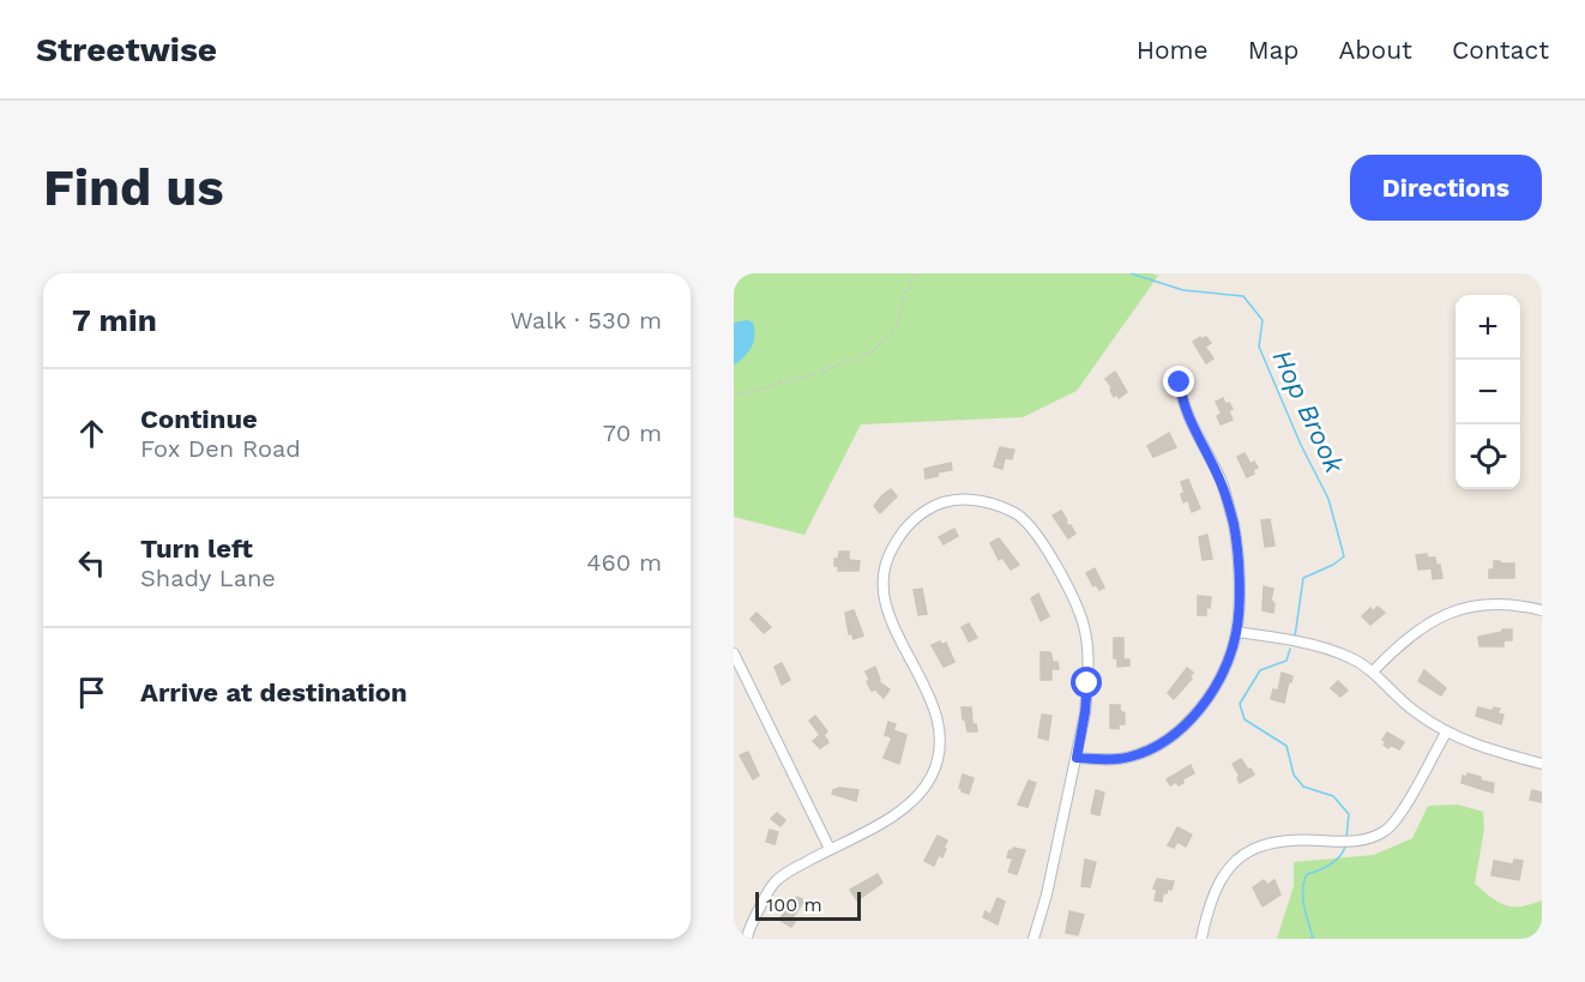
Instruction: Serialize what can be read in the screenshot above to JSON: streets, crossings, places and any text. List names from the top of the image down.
{
  "water": ["Hop Brook"],
  "scale_bar": "100 m",
  "page": {
    "header": "Streetwise",
    "nav": [
      "Home",
      "Map",
      "About",
      "Contact"
    ],
    "buttons": "Directions",
    "title": "Find us",
    "heading": ["7 min", "Walk · 530 m"],
    "map_buttons": ["+", "−"],
    "list": [
      ["Continue", "Fox Den Road", "70 m"],
      ["Turn left", "Shady Lane", "460 m"],
      "Arrive at destination"
    ],
    "scale": "100 m"
  }
}
